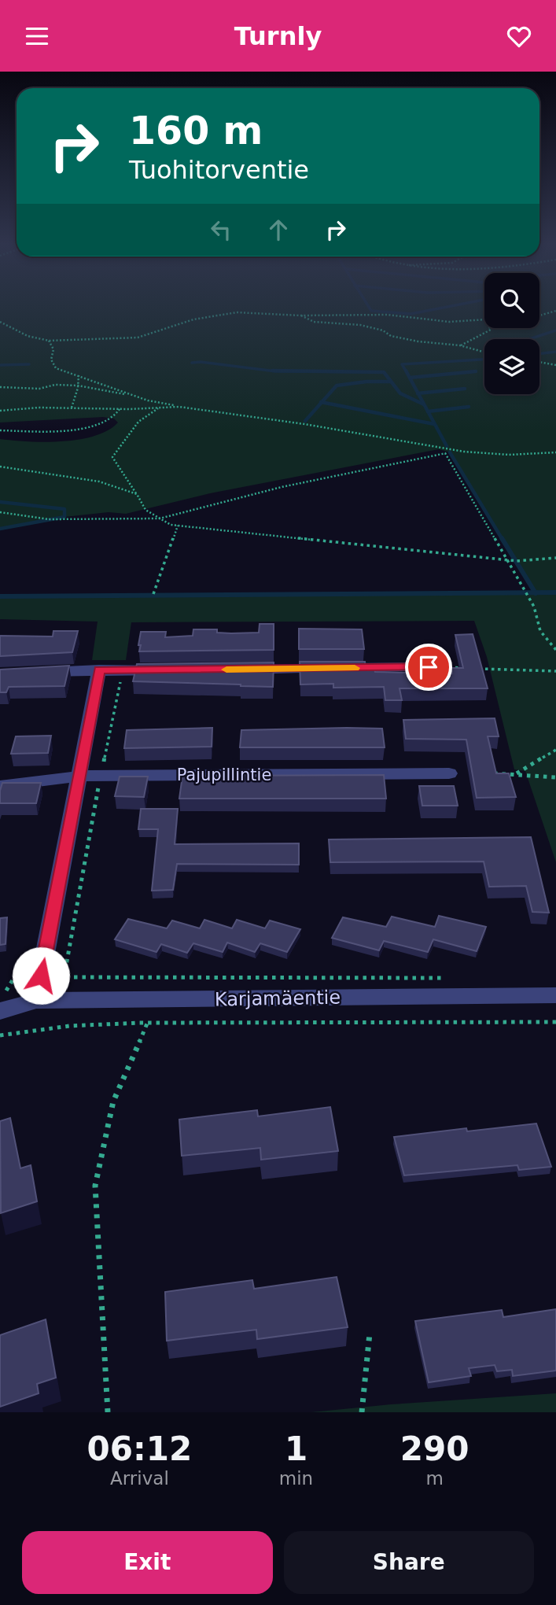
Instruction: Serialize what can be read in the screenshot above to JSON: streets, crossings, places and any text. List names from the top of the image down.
{
  "streets": {
    "street": ["Pajupillintie", "Karjamäentie"]
  },
  "page": {
    "header": "Turnly",
    "turn": ["160 m", "Tuohitorventie"],
    "eta": [
      "06:12",
      "Arrival",
      "1",
      "min",
      "290",
      "m"
    ],
    "buttons": ["Exit", "Share"]
  }
}
